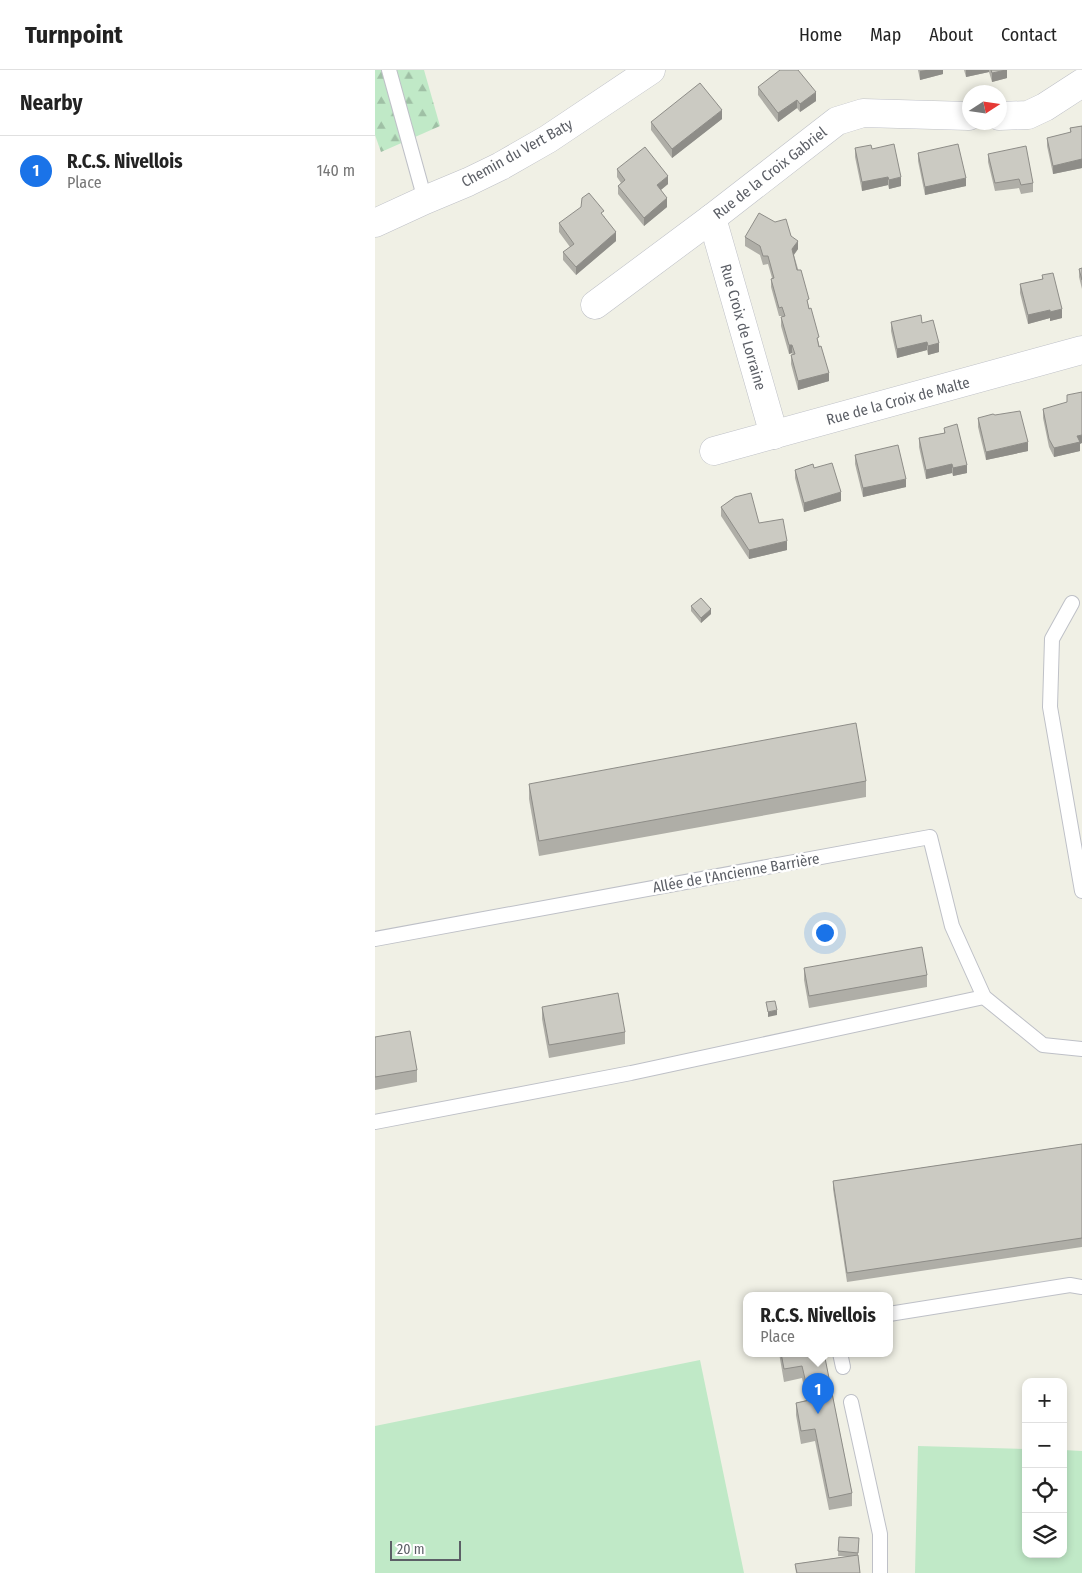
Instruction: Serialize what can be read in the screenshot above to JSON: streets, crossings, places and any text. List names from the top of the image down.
{
  "streets": {
    "street": [
      "Chemin du Vert Baty",
      "Rue de la Croix Gabriel",
      "Rue Croix de Lorraine",
      "Rue de la Croix de Malte"
    ],
    "lane": ["Allée de l'Ancienne Barrière"]
  },
  "crossings": [
    ["Rue de la Croix Gabriel", "Rue Croix de Lorraine"],
    ["Rue Croix de Lorraine", "Rue de la Croix de Malte"]
  ],
  "scale_bar": "20 m",
  "north": "right",
  "page": {
    "header": "Turnpoint",
    "nav": [
      "Home",
      "Map",
      "About",
      "Contact"
    ],
    "heading": "Nearby",
    "list": [
      {
        "mark": "1",
        "name": "R.C.S. Nivellois",
        "note": "Place",
        "value": "140 m"
      }
    ],
    "popup": ["R.C.S. Nivellois", "Place"],
    "pins": "1",
    "map_buttons": ["+", "−"],
    "scale": "20 m"
  }
}
